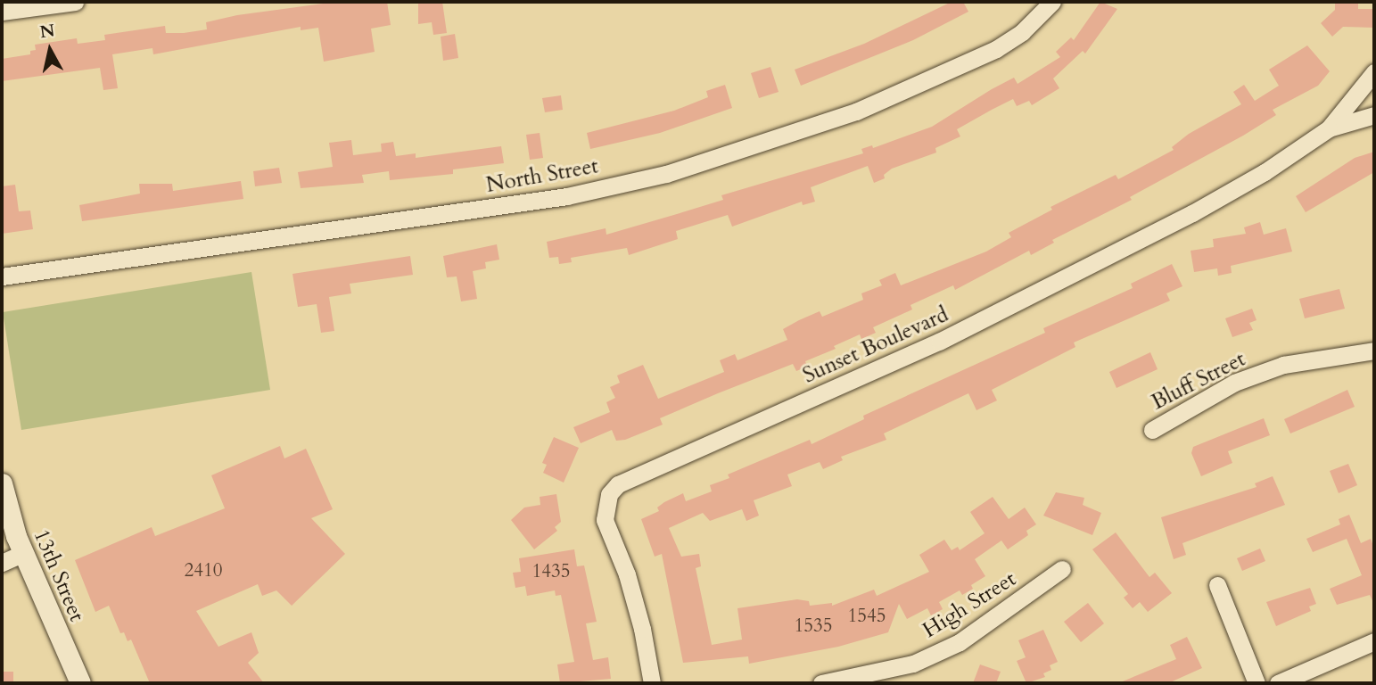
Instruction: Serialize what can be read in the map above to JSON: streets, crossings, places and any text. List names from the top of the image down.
{
  "streets": {
    "street": [
      "North Street",
      "Sunset Boulevard",
      "Bluff Street",
      "13th Street",
      "High Street"
    ]
  },
  "house_numbers": [
    "2410",
    "1435",
    "1545",
    "1535"
  ],
  "north": "top"
}
